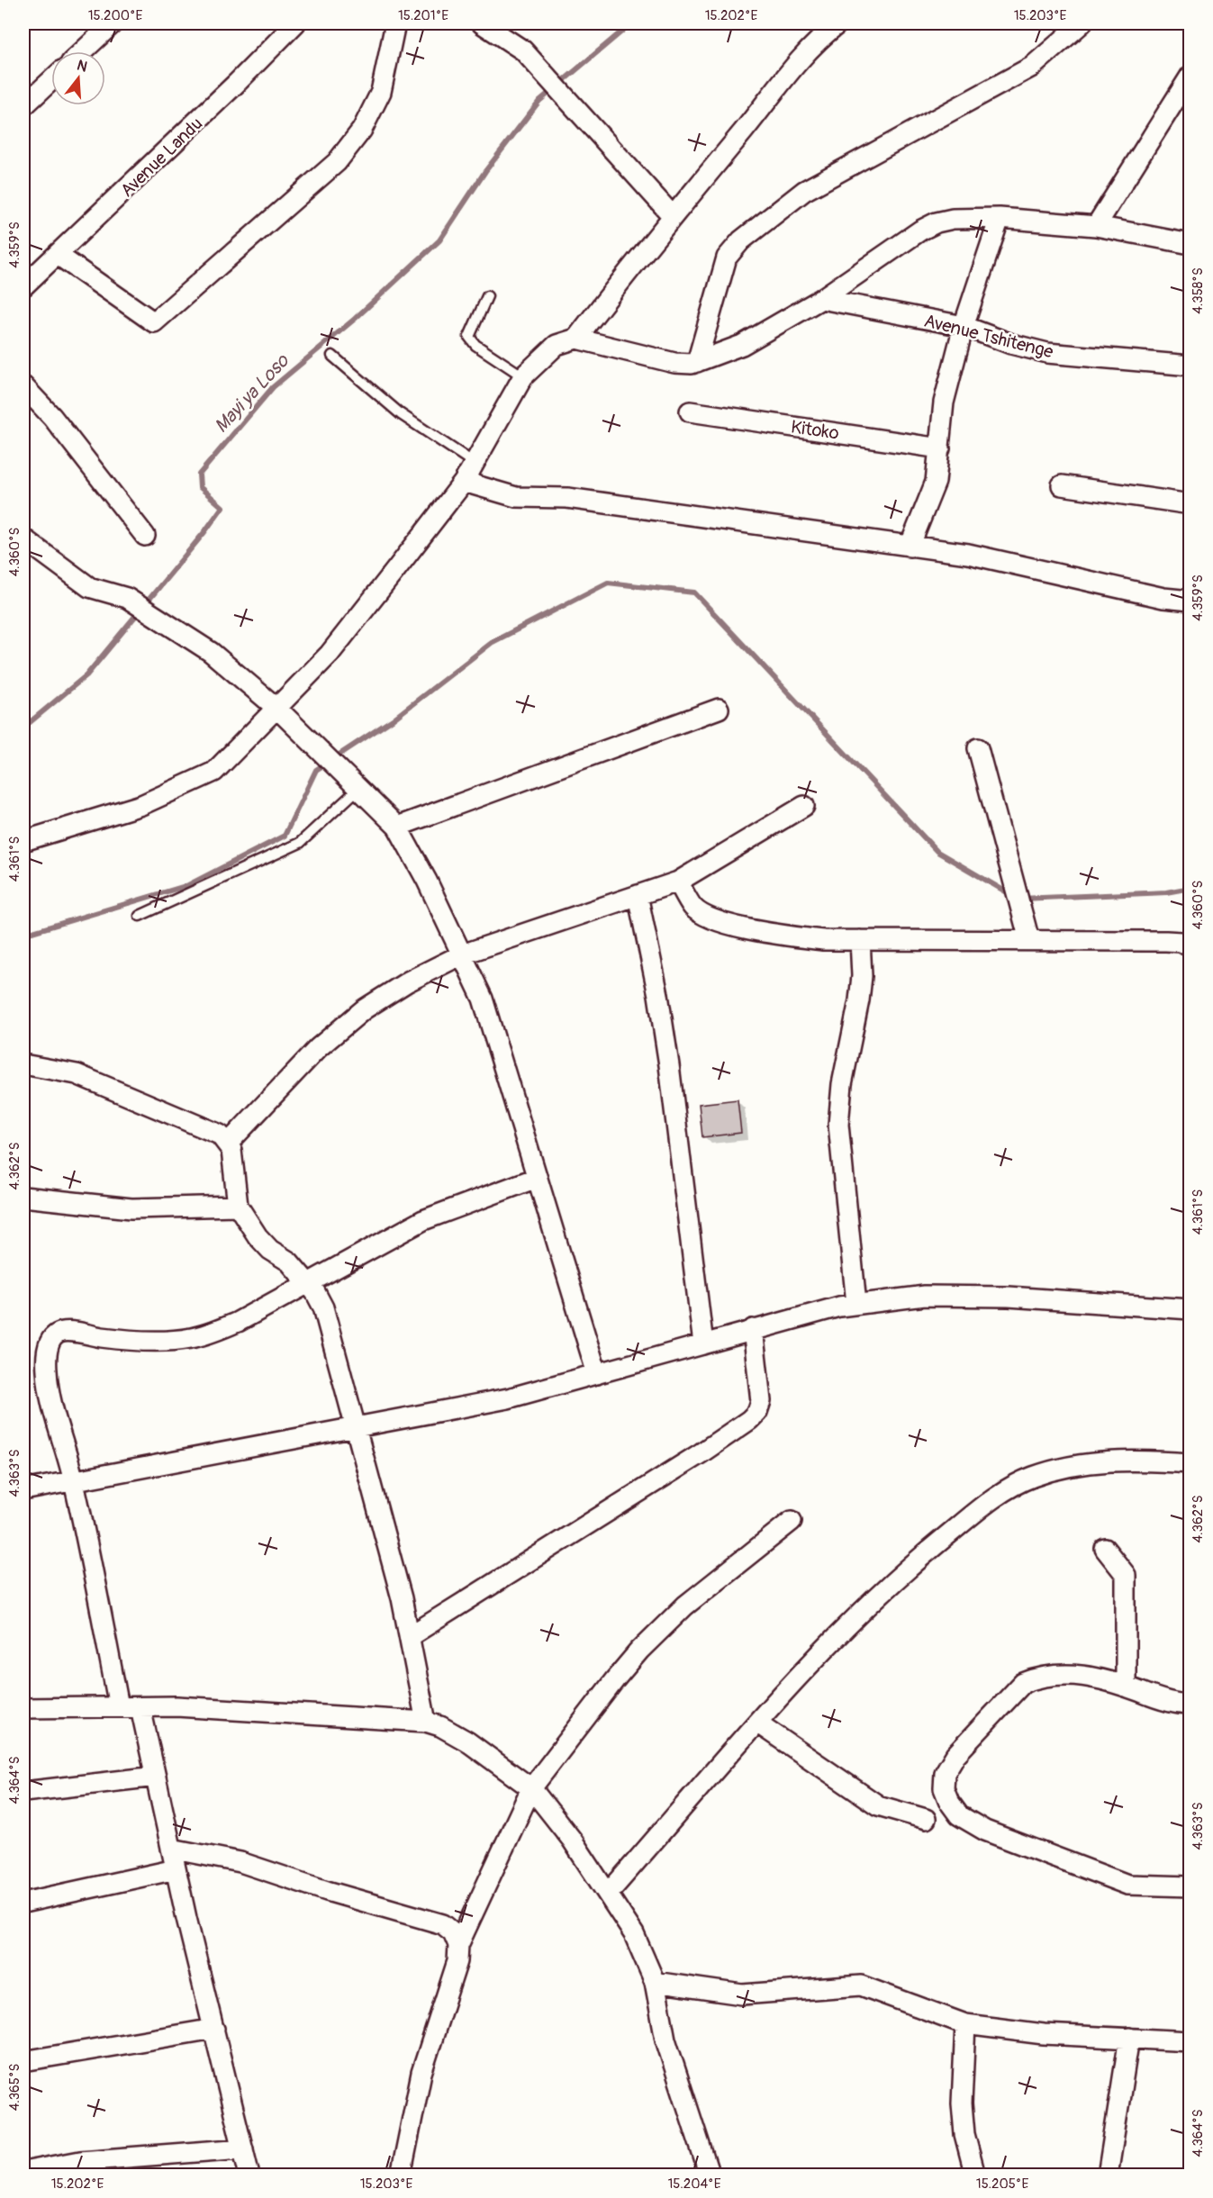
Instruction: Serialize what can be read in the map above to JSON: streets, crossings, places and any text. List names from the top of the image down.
{
  "streets": {
    "street": ["Avenue Landu", "Avenue Tshitenge", "Kitoko"]
  },
  "water": ["Mayi ya Loso"],
  "north": "top",
  "coordinates": [
    "15.200°E",
    "15.201°E",
    "15.202°E",
    "15.203°E",
    "4.359°S",
    "4.358°S",
    "4.360°S",
    "4.361°S",
    "4.362°S",
    "4.363°S",
    "4.364°S",
    "4.365°S",
    "15.204°E",
    "15.205°E"
  ]
}
